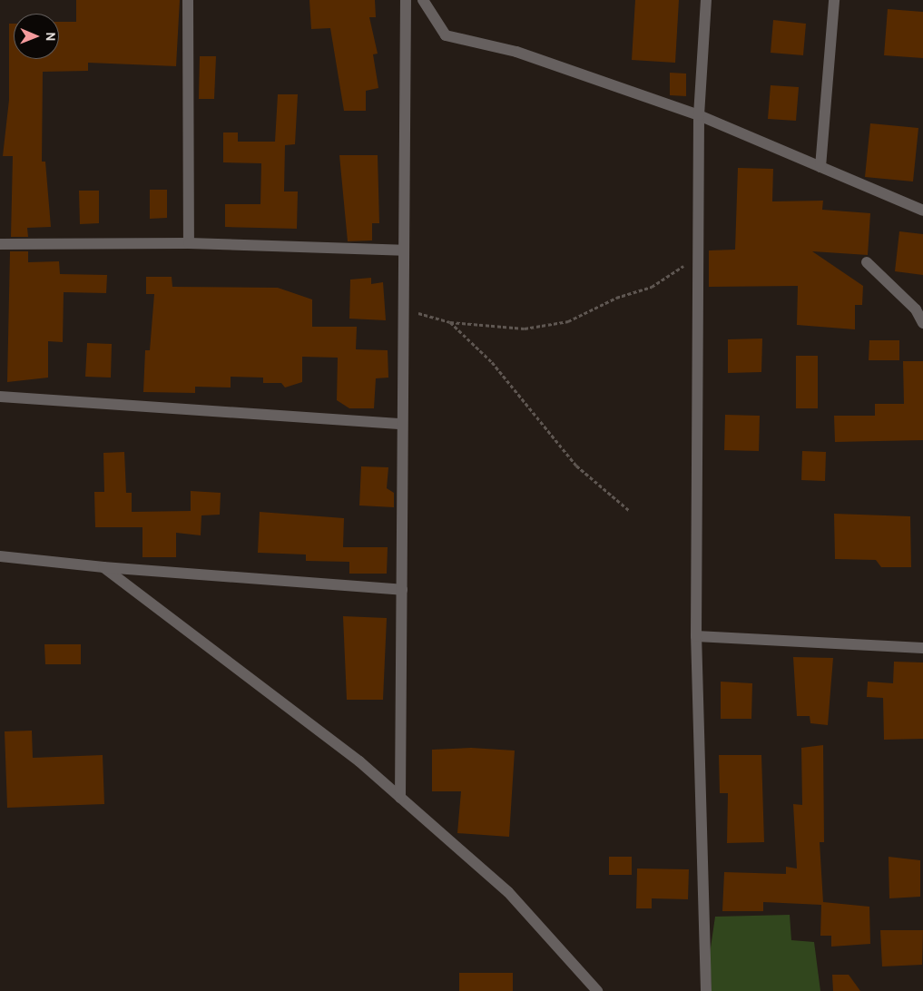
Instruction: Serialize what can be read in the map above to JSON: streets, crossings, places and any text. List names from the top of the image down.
{
  "north": "right"
}
